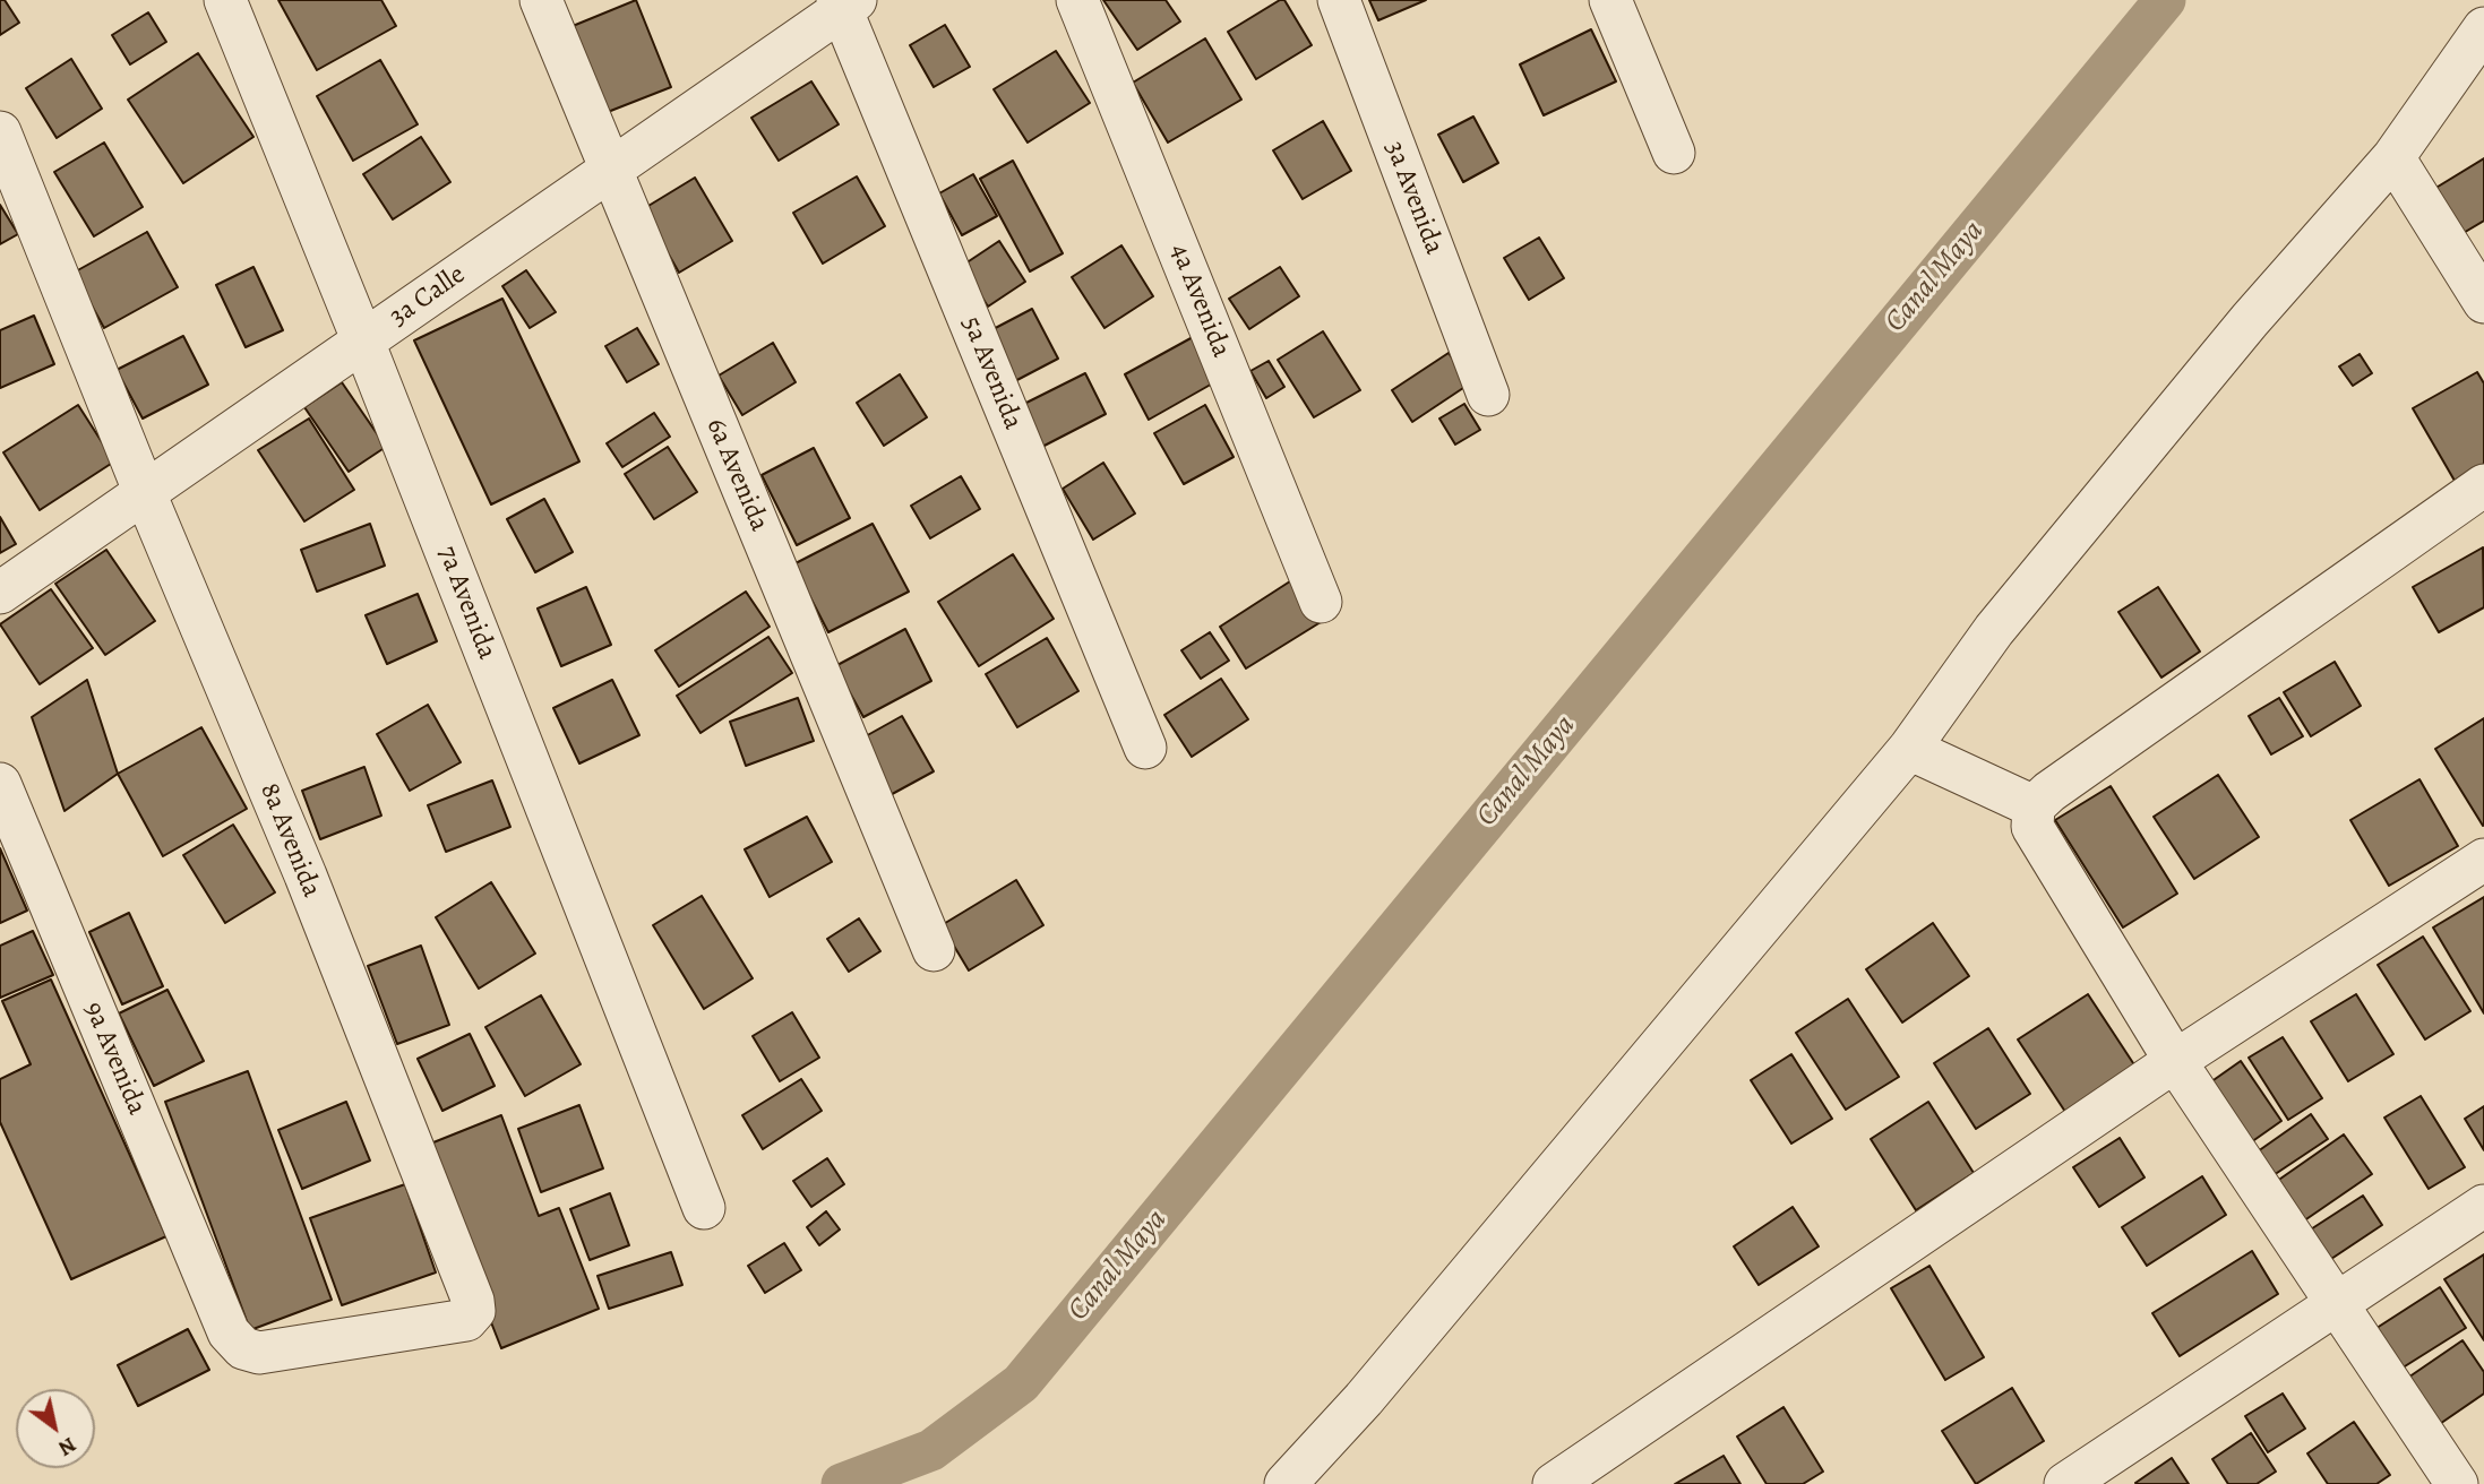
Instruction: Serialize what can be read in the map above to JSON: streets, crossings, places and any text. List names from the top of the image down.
{
  "streets": {
    "street": [
      "3a Avenida",
      "3a Calle",
      "4a Avenida",
      "5a Avenida",
      "6a Avenida",
      "7a Avenida",
      "8a Avenida",
      "9a Avenida"
    ]
  },
  "crossings": [
    ["3a Calle", "5a Avenida"],
    ["3a Calle", "6a Avenida"],
    ["3a Calle", "7a Avenida"],
    ["3a Calle", "8a Avenida"],
    ["8a Avenida", "9a Avenida"]
  ],
  "water": ["Canal Maya"],
  "north": "bottom right"
}
